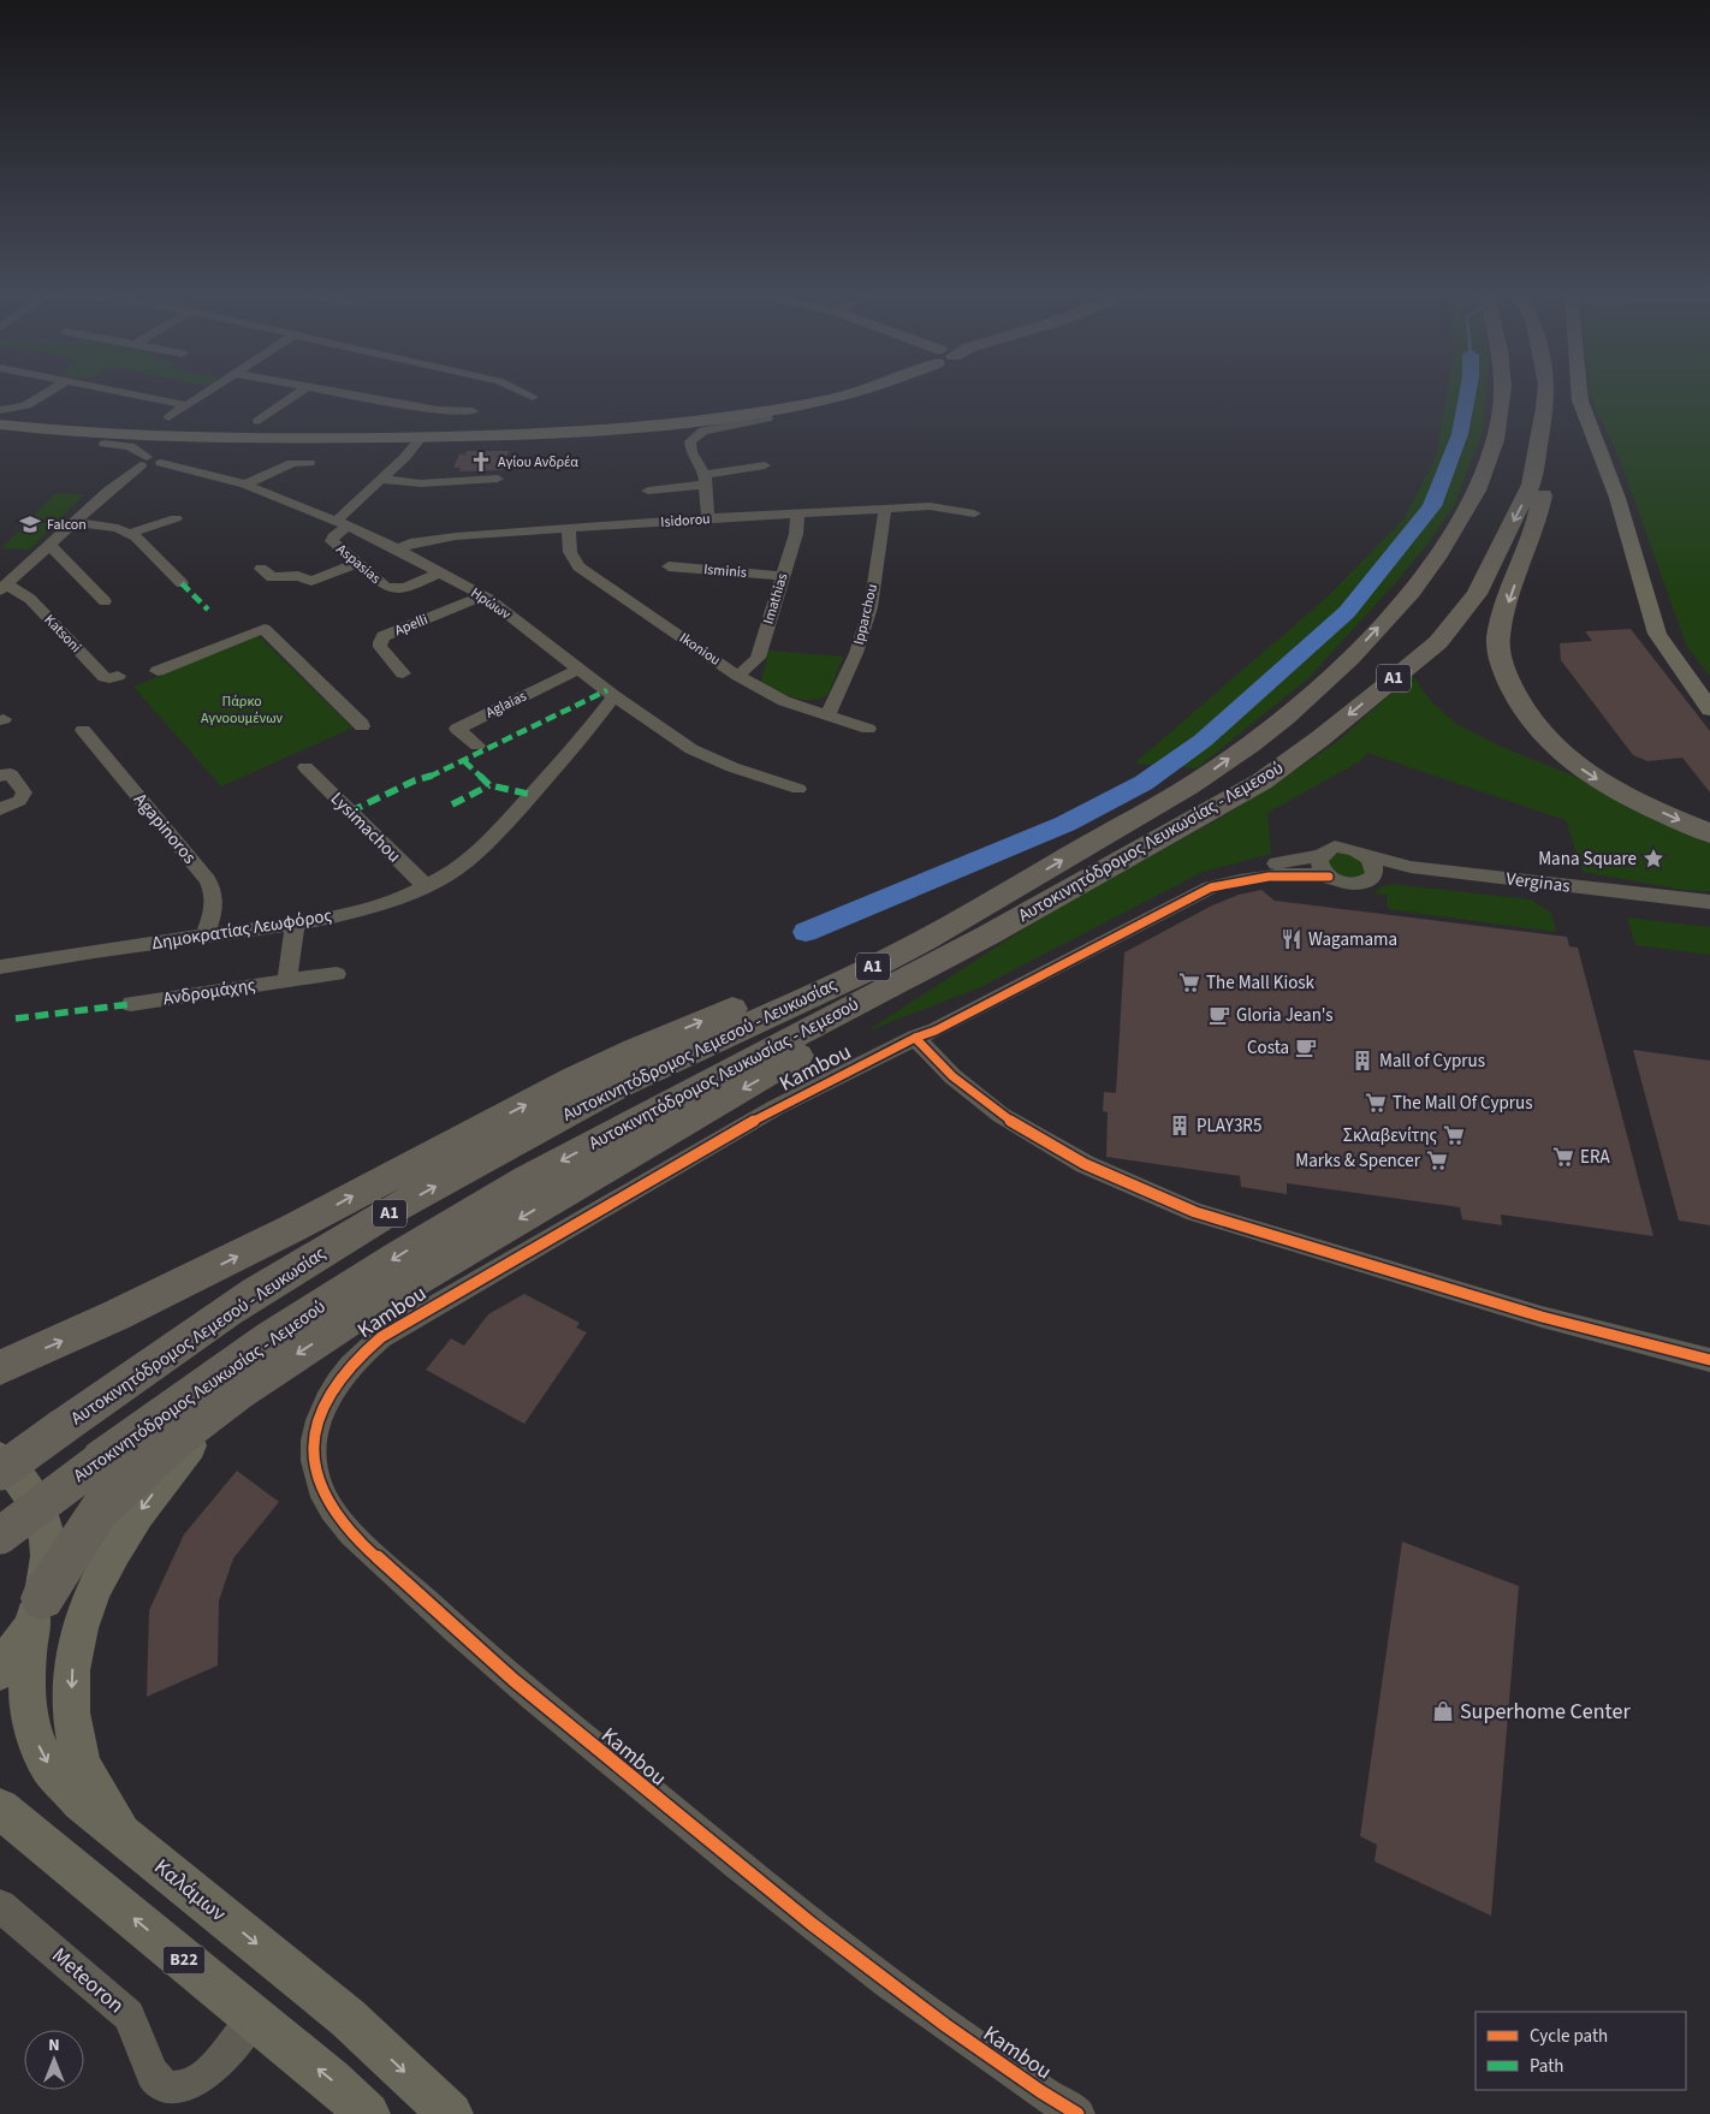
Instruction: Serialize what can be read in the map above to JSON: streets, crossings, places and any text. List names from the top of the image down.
{
  "streets": {
    "highway": ["A1", "Αυτοκινητόδρομος Λευκωσίας - Λεμεσού", "Αυτοκινητόδρομος Λεμεσού - Λευκωσίας"],
    "main road": ["Καλάμων", "B22"],
    "street": [
      "Isidorou",
      "Aspasias",
      "Isminis",
      "Imathias",
      "Ηρώων",
      "Ipparchou",
      "Apelli",
      "Katsoni",
      "Ikoniou",
      "Aglaias",
      "Lysimachou",
      "Agapinoros",
      "Verginas",
      "Δημοκρατίας Λεωφόρος",
      "Ανδρομάχης",
      "Kambou",
      "Meteoron"
    ]
  },
  "crossings": [
    ["Isidorou", "Imathias"],
    ["Isidorou", "Ηρώων"],
    ["Isidorou", "Ipparchou"],
    ["Isidorou", "Ikoniou"],
    ["Aspasias", "Ηρώων"],
    ["Isminis", "Imathias"],
    ["Imathias", "Ikoniou"],
    ["Ηρώων", "Apelli"],
    ["Ηρώων", "Aglaias"],
    ["Ηρώων", "Δημοκρατίας Λεωφόρος"],
    ["Ipparchou", "Ikoniou"],
    ["Lysimachou", "Δημοκρατίας Λεωφόρος"],
    ["Agapinoros", "Δημοκρατίας Λεωφόρος"],
    ["Verginas", "Kambou"],
    ["B22", "Meteoron"]
  ],
  "parks": ["Πάρκο Αγνοουμένων"],
  "places": {
    "church": ["Αγίου Ανδρέα"],
    "school or university": ["Falcon"],
    "place": ["Mana Square"],
    "restaurant": ["Wagamama"],
    "supermarket": [
      "The Mall Kiosk",
      "The Mall Of Cyprus",
      "Σκλαβενίτης",
      "ERA",
      "Marks & Spencer"
    ],
    "cafe": ["Gloria Jean's", "Costa"],
    "building": ["Mall of Cyprus", "PLAY3R5"],
    "shop": ["Superhome Center"]
  },
  "legend": ["Cycle path", "Path"],
  "north": "top"
}
